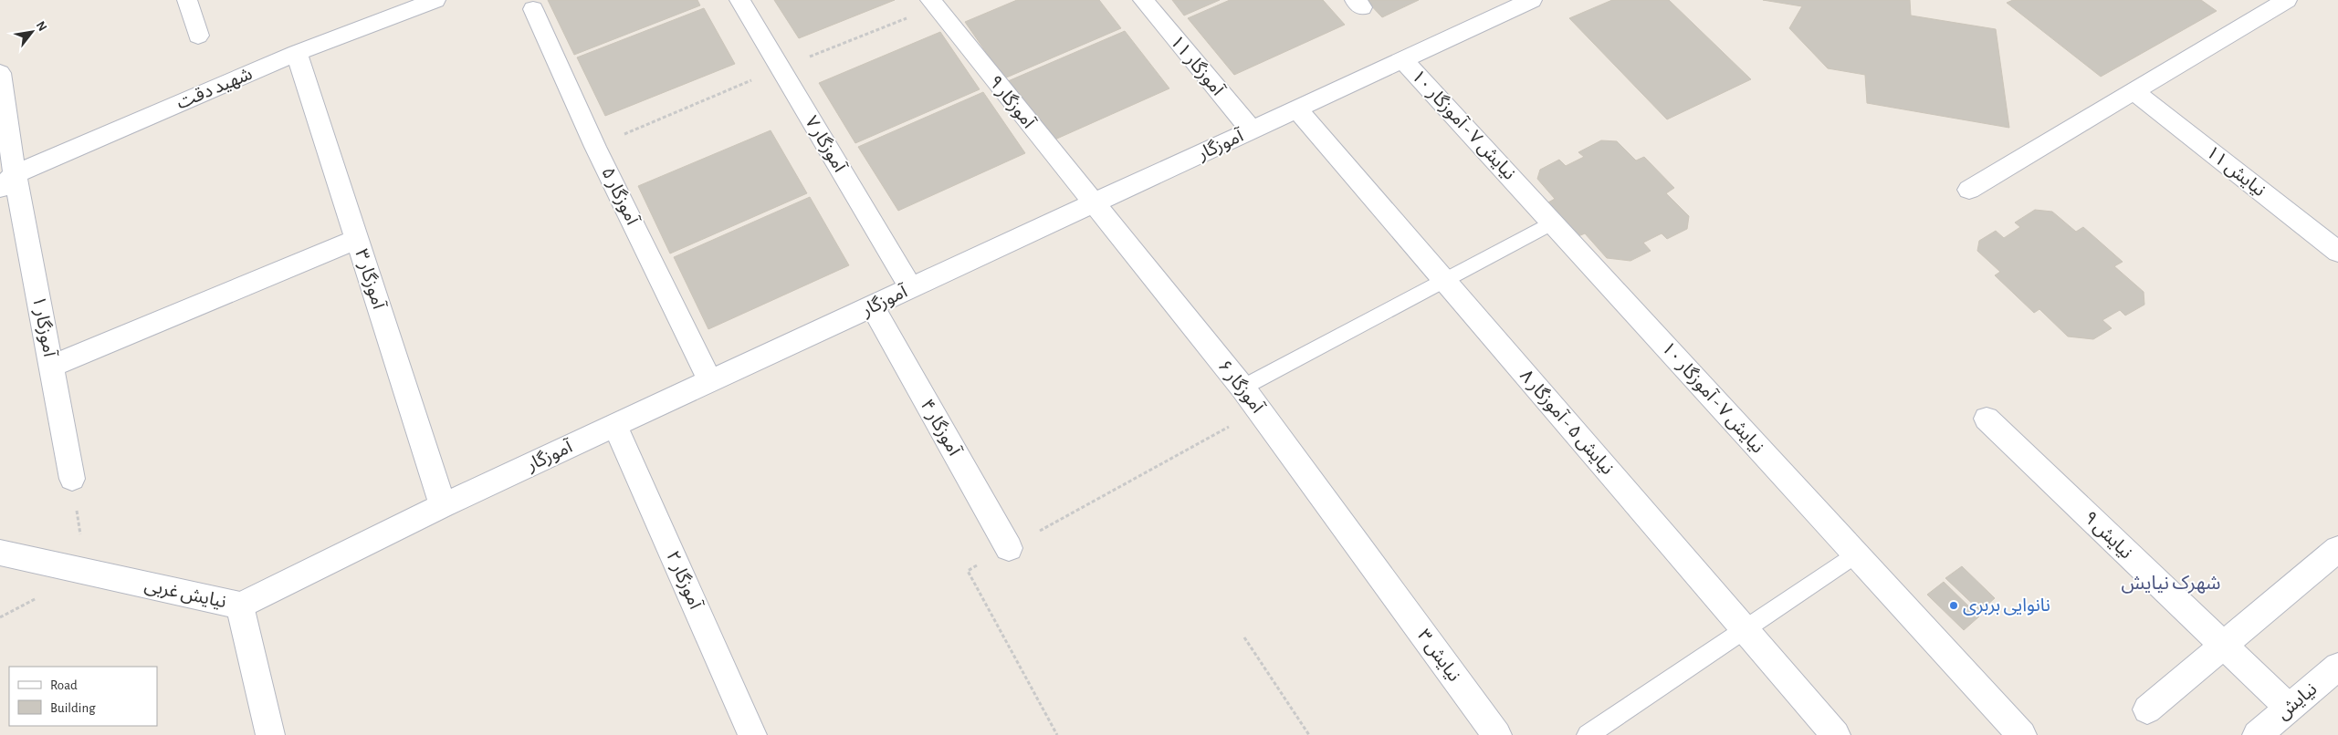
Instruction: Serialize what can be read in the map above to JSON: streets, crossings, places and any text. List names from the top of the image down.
{
  "streets": {
    "street": [
      "آموزگار ۱۱",
      "شهید دقت",
      "آموزگار ۹",
      "نیایش ۷ - آموزگار ۱۰",
      "آموزگار ۷",
      "آموزگار",
      "نیایش ۱۱",
      "آموزگار ۵",
      "آموزگار ۳",
      "آموزگار ۱",
      "آموزگار ۶",
      "نیایش ۵ - آموزگار ۸",
      "آموزگار ۴",
      "نیایش ۹",
      "آموزگار ۲",
      "نیایش غربی",
      "نیایش ۳",
      "نیایش"
    ]
  },
  "crossings": [
    ["آموزگار ۱۱", "آموزگار"],
    ["شهید دقت", "آموزگار ۳"],
    ["شهید دقت", "آموزگار ۱"],
    ["آموزگار ۹", "آموزگار"],
    ["آموزگار ۹", "آموزگار ۶"],
    ["نیایش ۷ - آموزگار ۱۰", "آموزگار"],
    ["آموزگار ۷", "آموزگار"],
    ["آموزگار", "آموزگار ۵"],
    ["آموزگار", "آموزگار ۳"],
    ["آموزگار", "آموزگار ۶"],
    ["آموزگار", "نیایش ۵ - آموزگار ۸"],
    ["آموزگار", "آموزگار ۴"],
    ["آموزگار", "آموزگار ۲"],
    ["آموزگار", "نیایش غربی"],
    ["آموزگار ۶", "نیایش ۳"],
    ["نیایش ۹", "نیایش"]
  ],
  "districts": ["شهرک نیایش"],
  "places": ["نانوایی بربری"],
  "legend": ["Road", "Building"],
  "north": "top right"
}
